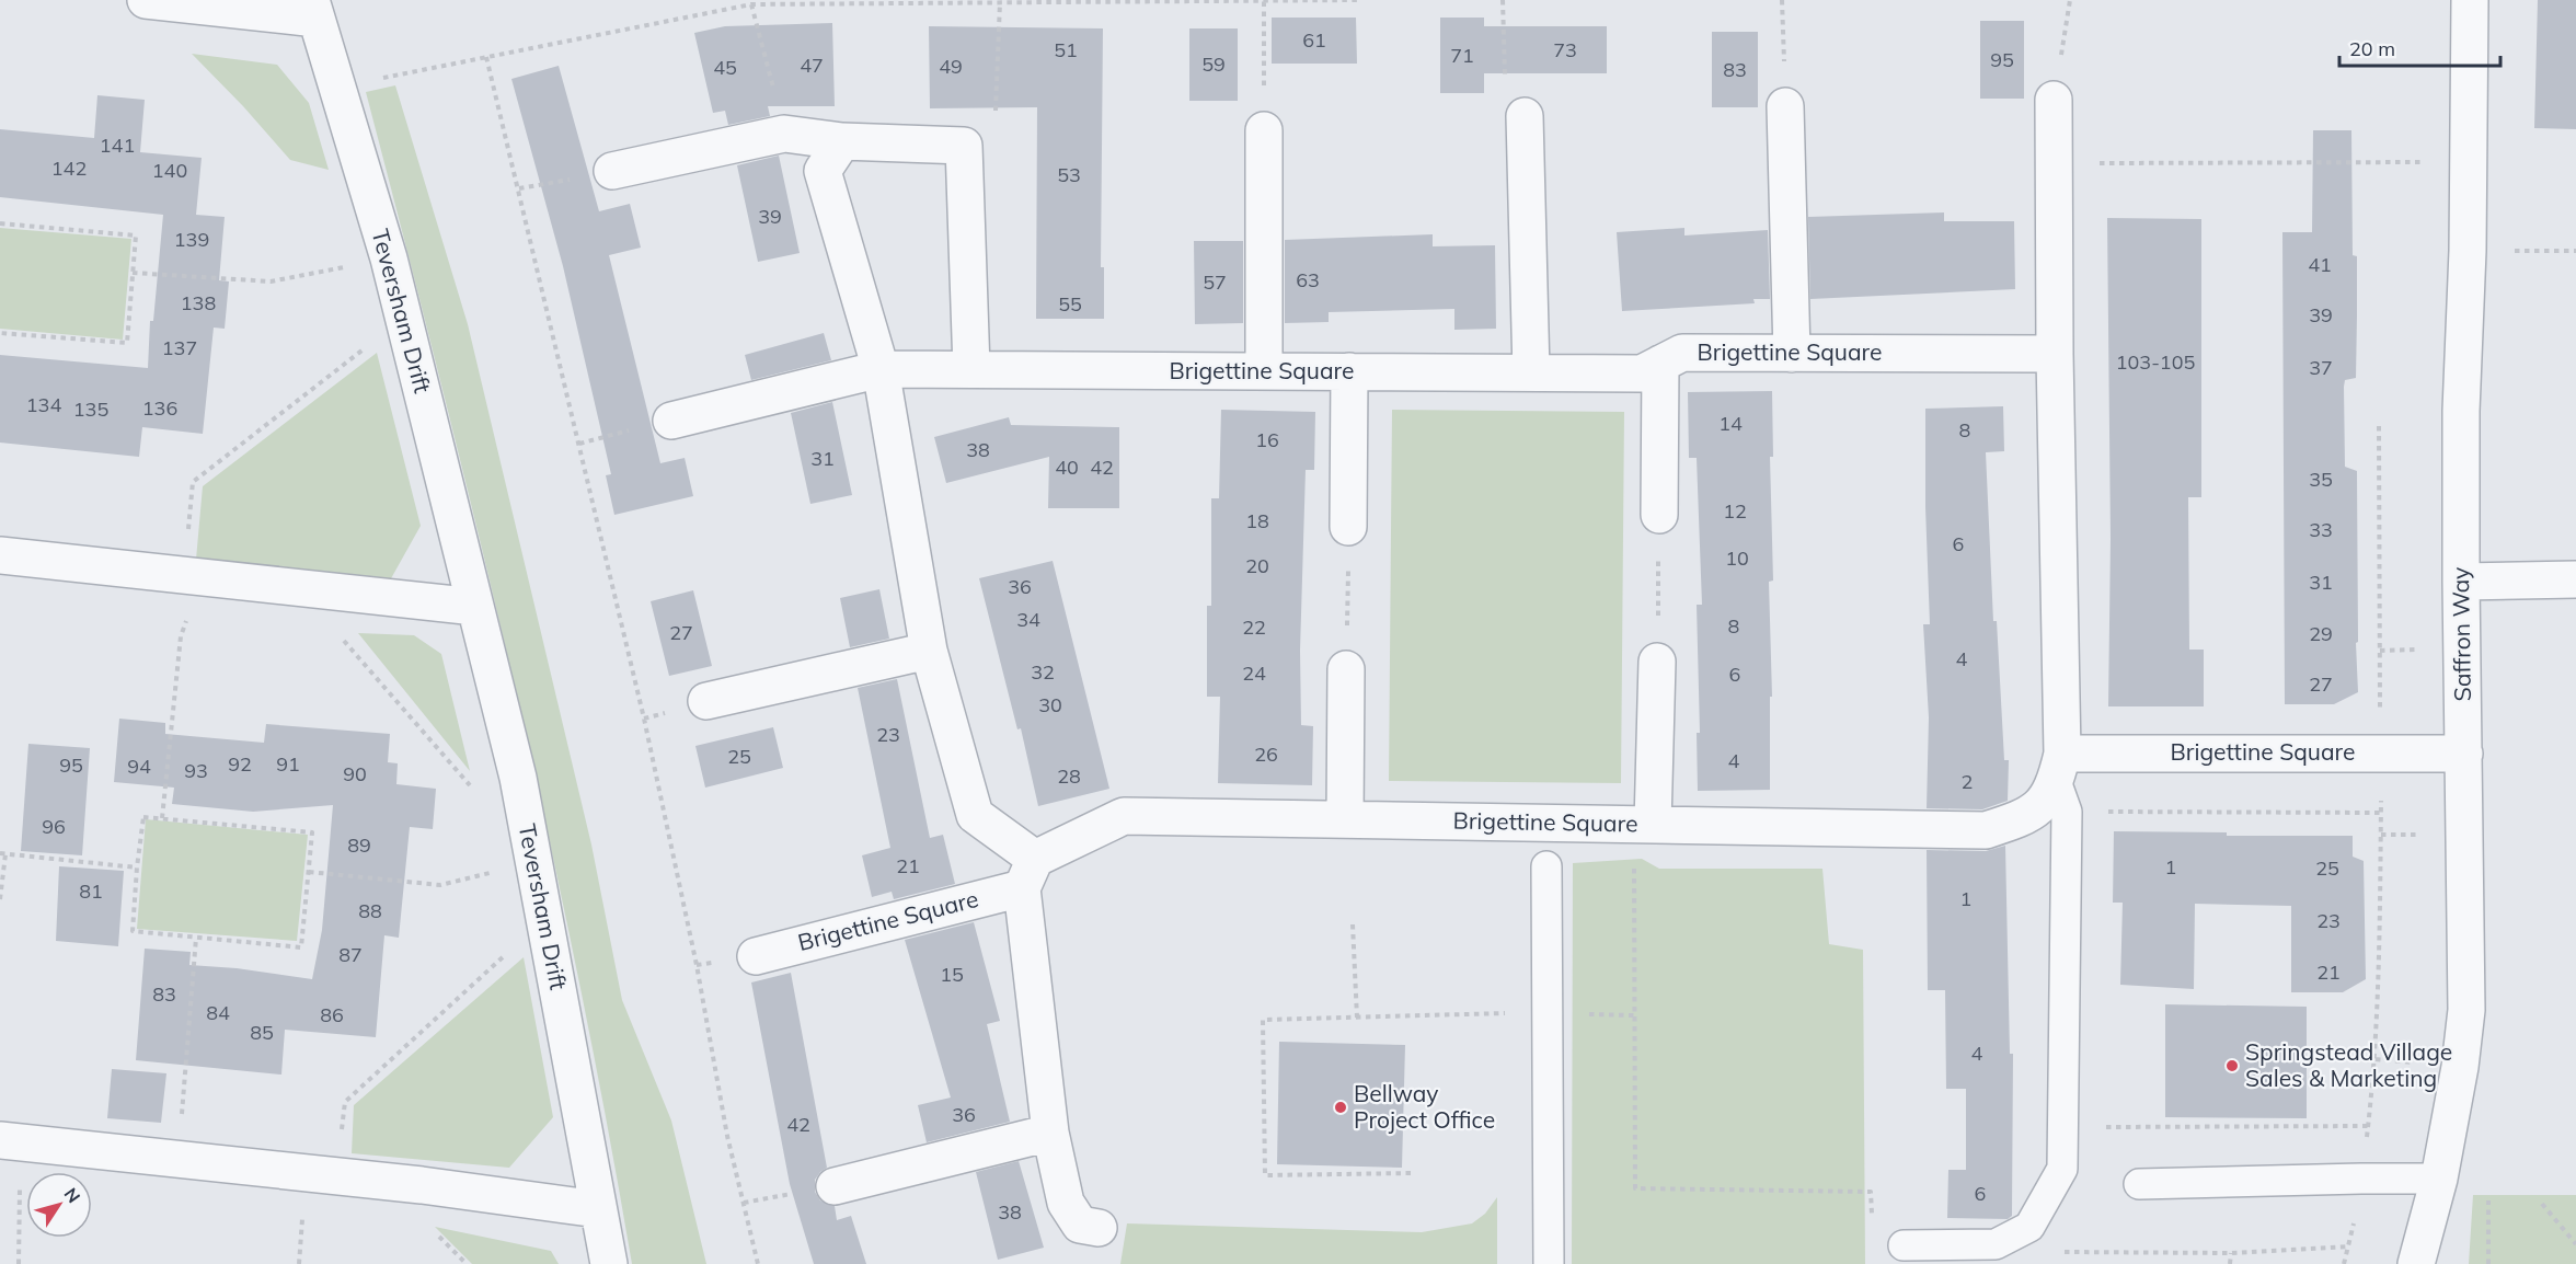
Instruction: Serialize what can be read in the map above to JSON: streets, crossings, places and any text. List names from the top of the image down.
{
  "streets": {
    "street": ["Teversham Drift", "Brigettine Square", "Saffron Way"]
  },
  "crossings": [
    ["Brigettine Square", "Saffron Way"]
  ],
  "places": ["Springstead Village Sales & Marketing", "Bellway Project Office"],
  "house_numbers": [
    "61",
    "51",
    "73",
    "71",
    "95",
    "59",
    "47",
    "49",
    "45",
    "83",
    "141",
    "142",
    "140",
    "53",
    "39",
    "139",
    "41",
    "63",
    "57",
    "138",
    "55",
    "39",
    "137",
    "103-105",
    "37",
    "134",
    "136",
    "135",
    "14",
    "8",
    "16",
    "38",
    "31",
    "40",
    "42",
    "35",
    "12",
    "18",
    "33",
    "6",
    "10",
    "20",
    "31",
    "36",
    "34",
    "8",
    "22",
    "27",
    "29",
    "4",
    "32",
    "24",
    "6",
    "27",
    "30",
    "23",
    "26",
    "25",
    "4",
    "92",
    "91",
    "95",
    "94",
    "93",
    "90",
    "28",
    "2",
    "96",
    "89",
    "21",
    "1",
    "25",
    "81",
    "1",
    "88",
    "23",
    "87",
    "21",
    "15",
    "83",
    "84",
    "86",
    "85",
    "4",
    "36",
    "42",
    "6",
    "38"
  ],
  "scale_bar": "20 m",
  "north": "top right"
}
